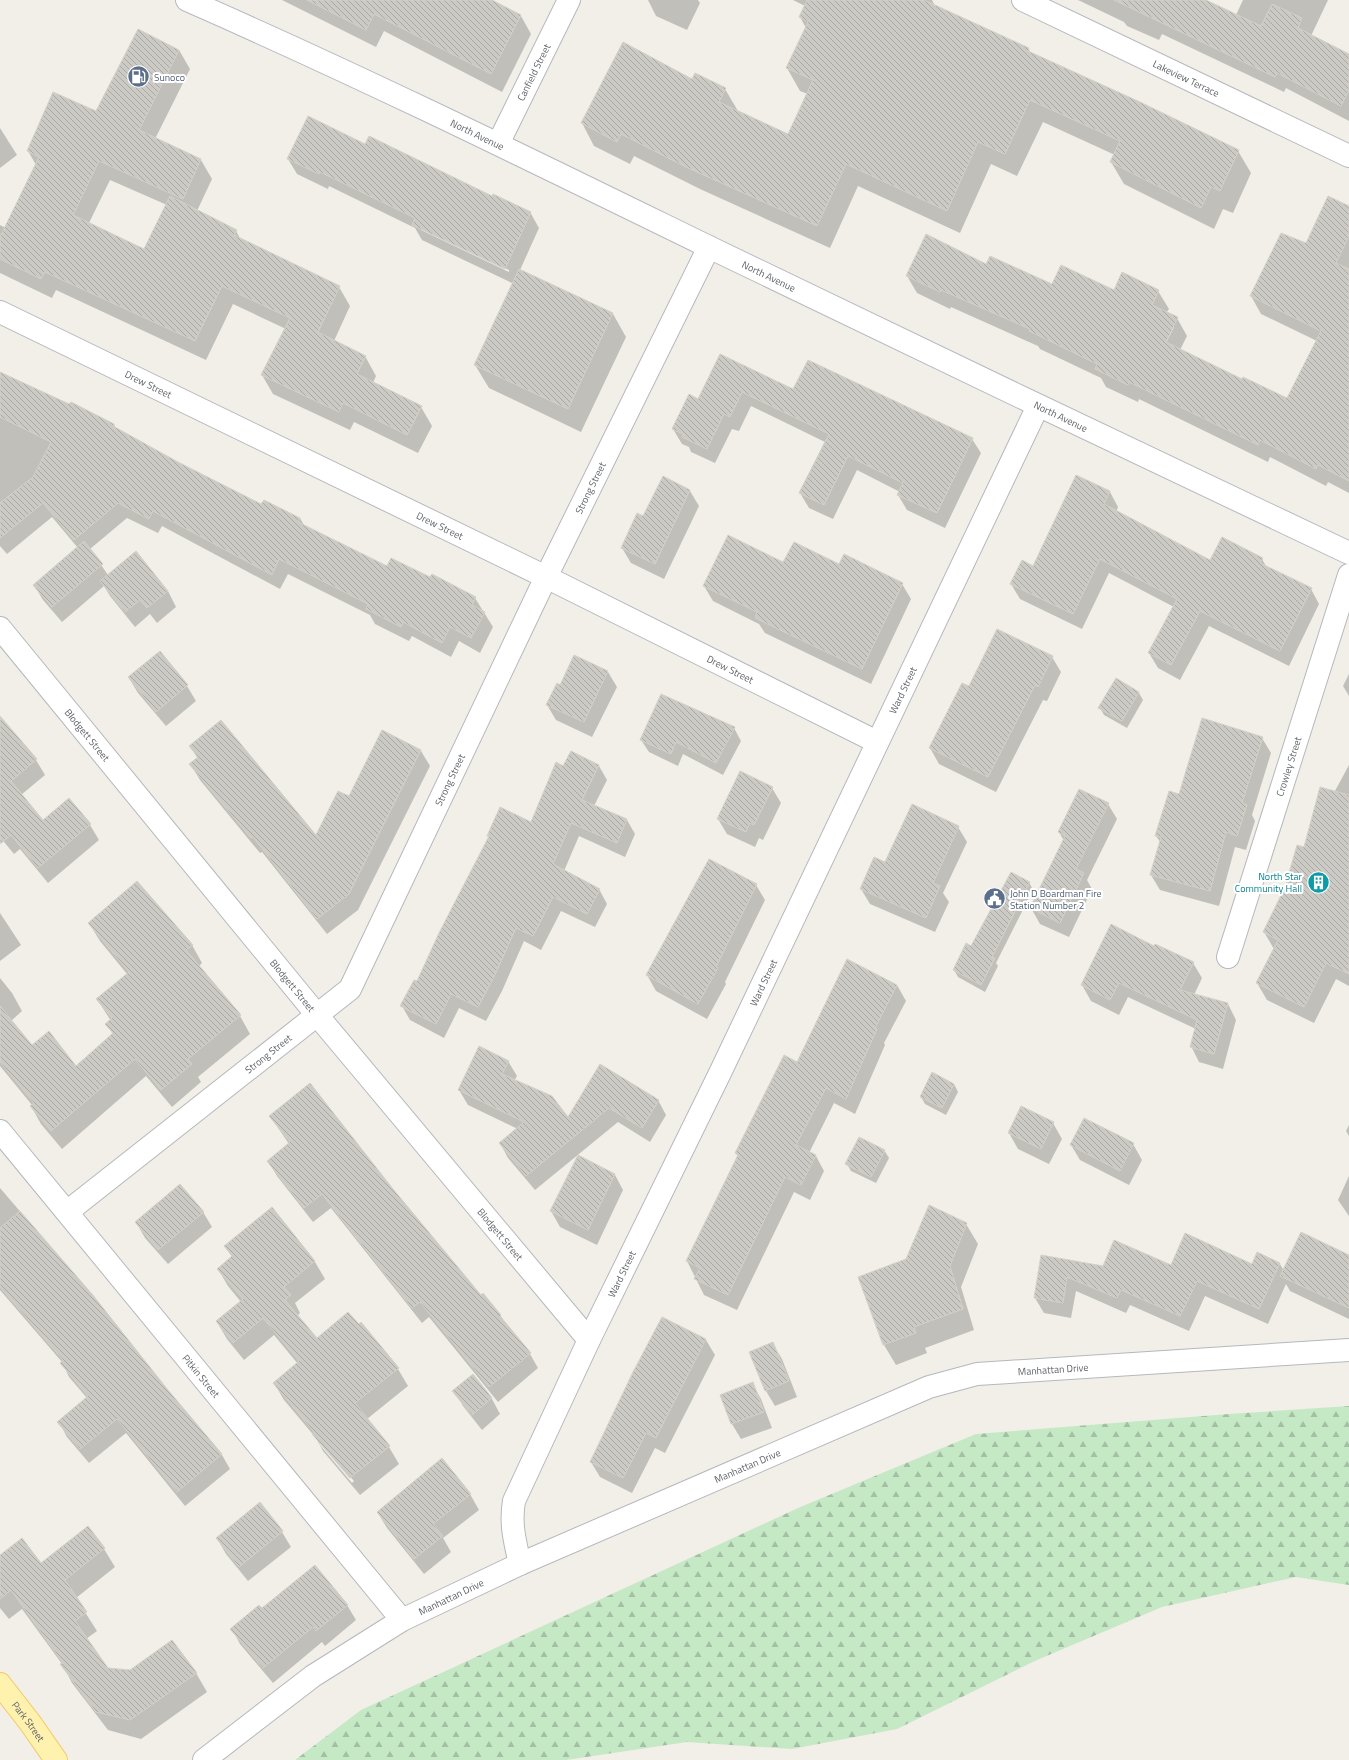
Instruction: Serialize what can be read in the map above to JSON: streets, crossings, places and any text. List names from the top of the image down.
{
  "streets": {
    "main road": ["Park Street"],
    "street": [
      "Canfield Street",
      "Lakeview Terrace",
      "North Avenue",
      "Drew Street",
      "Strong Street",
      "Ward Street",
      "Blodgett Street",
      "Crowley Street",
      "Manhattan Drive",
      "Pitkin Street"
    ]
  },
  "crossings": [
    ["Canfield Street", "North Avenue"],
    ["North Avenue", "Strong Street"],
    ["North Avenue", "Ward Street"],
    ["Drew Street", "Strong Street"],
    ["Drew Street", "Ward Street"],
    ["Strong Street", "Blodgett Street"],
    ["Strong Street", "Pitkin Street"],
    ["Ward Street", "Blodgett Street"],
    ["Ward Street", "Manhattan Drive"],
    ["Manhattan Drive", "Pitkin Street"]
  ],
  "places": {
    "fuel station": ["Sunoco"],
    "building": ["North Star Community Hall"],
    "public building": ["John D Boardman Fire Station Number 2"]
  }
}
